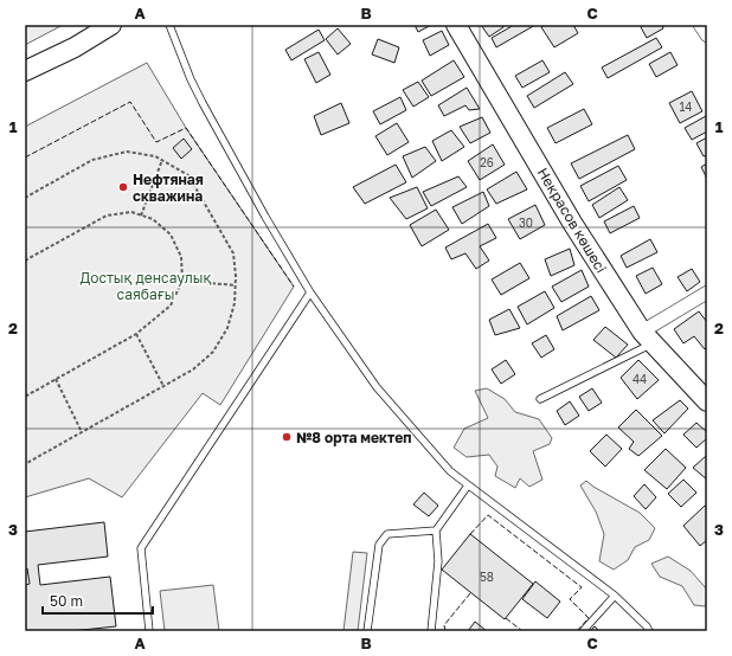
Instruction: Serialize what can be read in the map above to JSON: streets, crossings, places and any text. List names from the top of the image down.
{
  "streets": {
    "main road": ["Некрасов көшесі"]
  },
  "parks": ["Достық денсаулық саябағы"],
  "places": ["Нефтяная скважина", "№8 орта мектеп"],
  "house_numbers": [
    "14",
    "26",
    "30",
    "44",
    "58"
  ],
  "scale_bar": "50 m",
  "grid": {
    "columns": ["A", "B", "C"],
    "rows": ["1", "2", "3"]
  }
}
